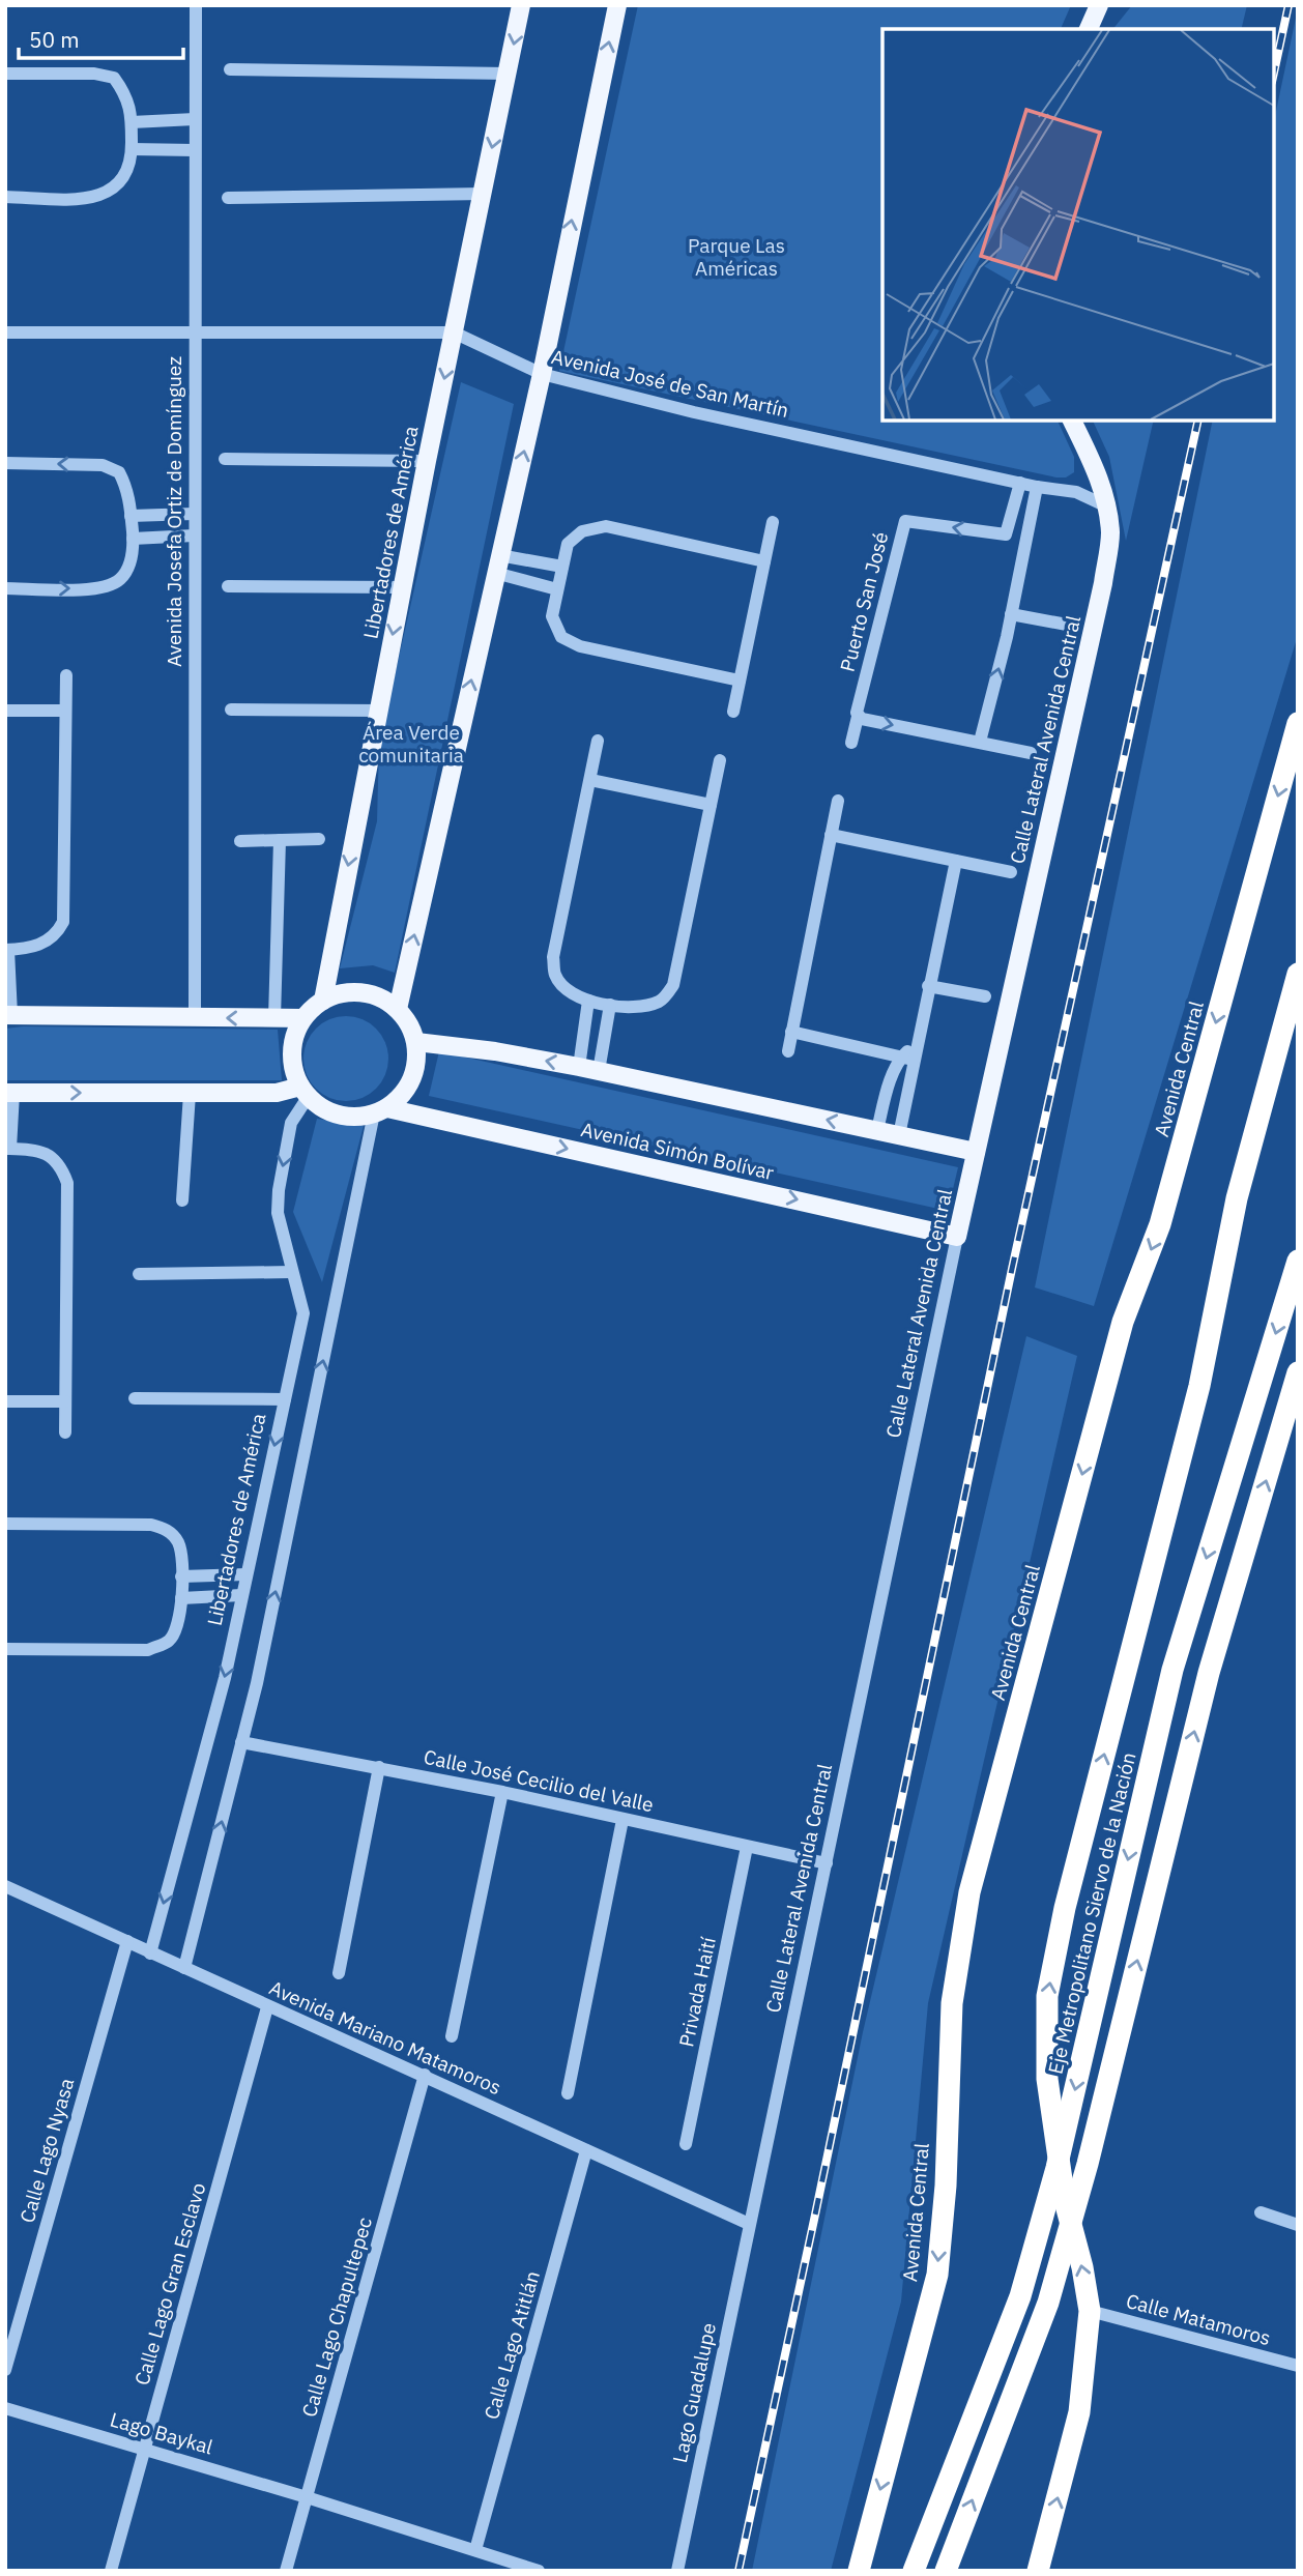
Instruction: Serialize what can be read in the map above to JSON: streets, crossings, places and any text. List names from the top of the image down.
{
  "streets": {
    "highway": ["Avenida Central", "Eje Metropolitano Siervo de la Nación"],
    "main road": ["Libertadores de América", "Calle Lateral Avenida Central", "Avenida Simón Bolívar"],
    "street": [
      "Avenida José de San Martín",
      "Avenida Josefa Ortiz de Domínguez",
      "Puerto San José",
      "Calle José Cecilio del Valle",
      "Privada Haití",
      "Avenida Mariano Matamoros",
      "Calle Lago Nyasa",
      "Calle Lago Gran Esclavo",
      "Calle Lago Chapultepec",
      "Calle Matamoros",
      "Calle Lago Atitlán",
      "Lago Guadalupe",
      "Lago Baykal"
    ]
  },
  "crossings": [
    ["Avenida José de San Martín", "Avenida Josefa Ortiz de Domínguez"],
    ["Avenida José de San Martín", "Libertadores de América"],
    ["Avenida José de San Martín", "Puerto San José"],
    ["Avenida José de San Martín", "Calle Lateral Avenida Central"],
    ["Libertadores de América", "Avenida Simón Bolívar"],
    ["Libertadores de América", "Avenida Mariano Matamoros"],
    ["Calle Lateral Avenida Central", "Avenida Simón Bolívar"],
    ["Calle Lateral Avenida Central", "Calle José Cecilio del Valle"],
    ["Calle Lateral Avenida Central", "Avenida Mariano Matamoros"],
    ["Calle Lateral Avenida Central", "Lago Guadalupe"],
    ["Calle José Cecilio del Valle", "Privada Haití"],
    ["Avenida Mariano Matamoros", "Calle Lago Nyasa"],
    ["Avenida Mariano Matamoros", "Calle Lago Gran Esclavo"],
    ["Avenida Mariano Matamoros", "Calle Lago Chapultepec"],
    ["Avenida Mariano Matamoros", "Calle Lago Atitlán"],
    ["Avenida Mariano Matamoros", "Lago Guadalupe"],
    ["Calle Lago Gran Esclavo", "Lago Baykal"],
    ["Calle Lago Chapultepec", "Lago Baykal"],
    ["Calle Lago Atitlán", "Lago Baykal"]
  ],
  "parks": ["Parque Las Américas", "Área Verde comunitaria"],
  "scale_bar": "50 m"
}
